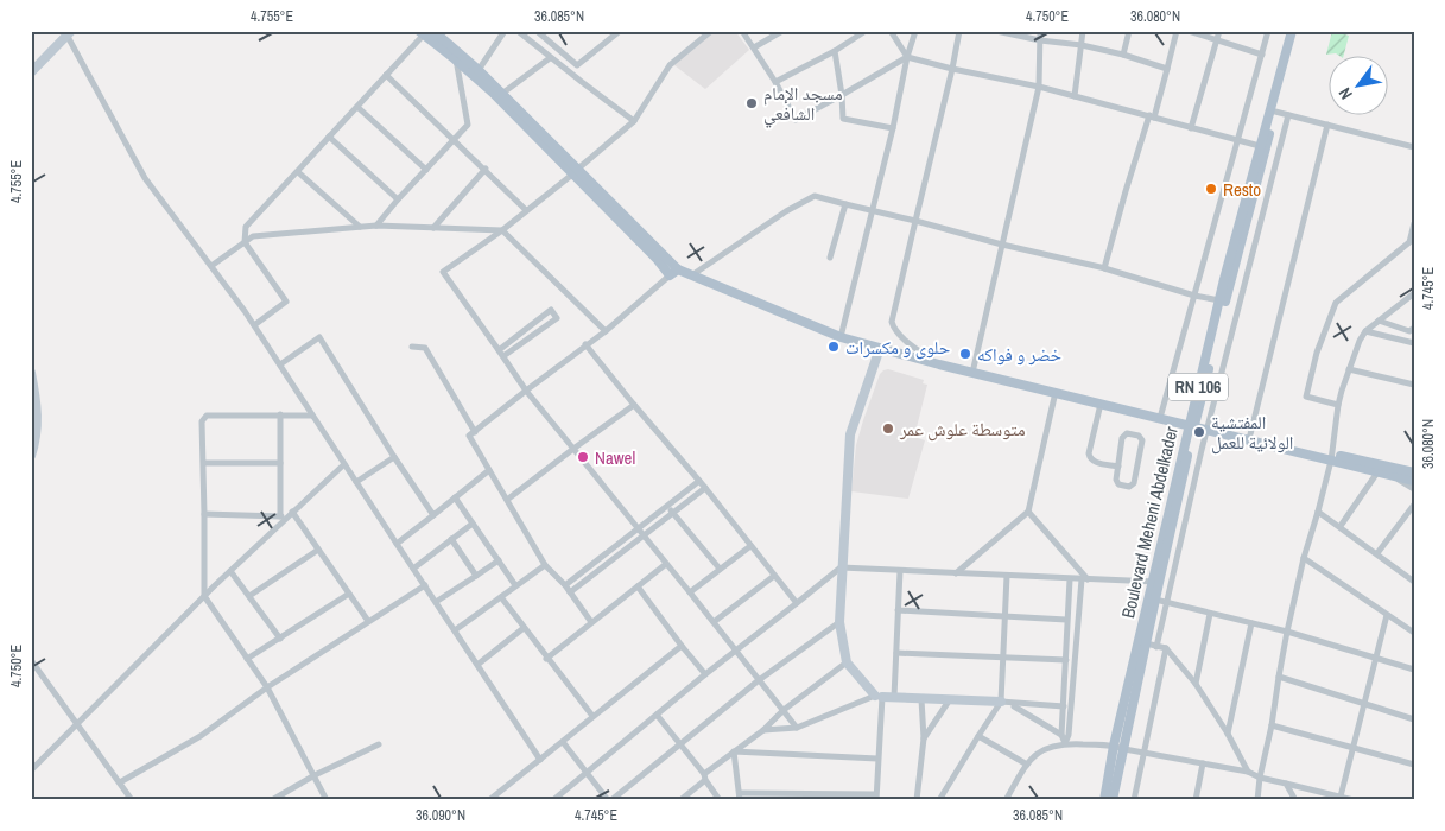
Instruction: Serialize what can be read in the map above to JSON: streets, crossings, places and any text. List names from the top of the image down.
{
  "streets": {
    "main road": ["RN 106", "Boulevard Meheni Abdelkader"]
  },
  "crossings": [
    ["RN 106", "Boulevard Meheni Abdelkader"]
  ],
  "places": [
    "مسجد الإمام الشافعي",
    "Resto",
    "حلوى و مكسرات",
    "خضر و فواكه",
    "متوسطة علوش عمر",
    "المفتشية الولائية للعمل",
    "Nawel"
  ],
  "north": "bottom left",
  "coordinates": [
    "4.755°E",
    "36.085°N",
    "4.750°E",
    "36.080°N",
    "4.745°E",
    "36.090°N"
  ]
}
